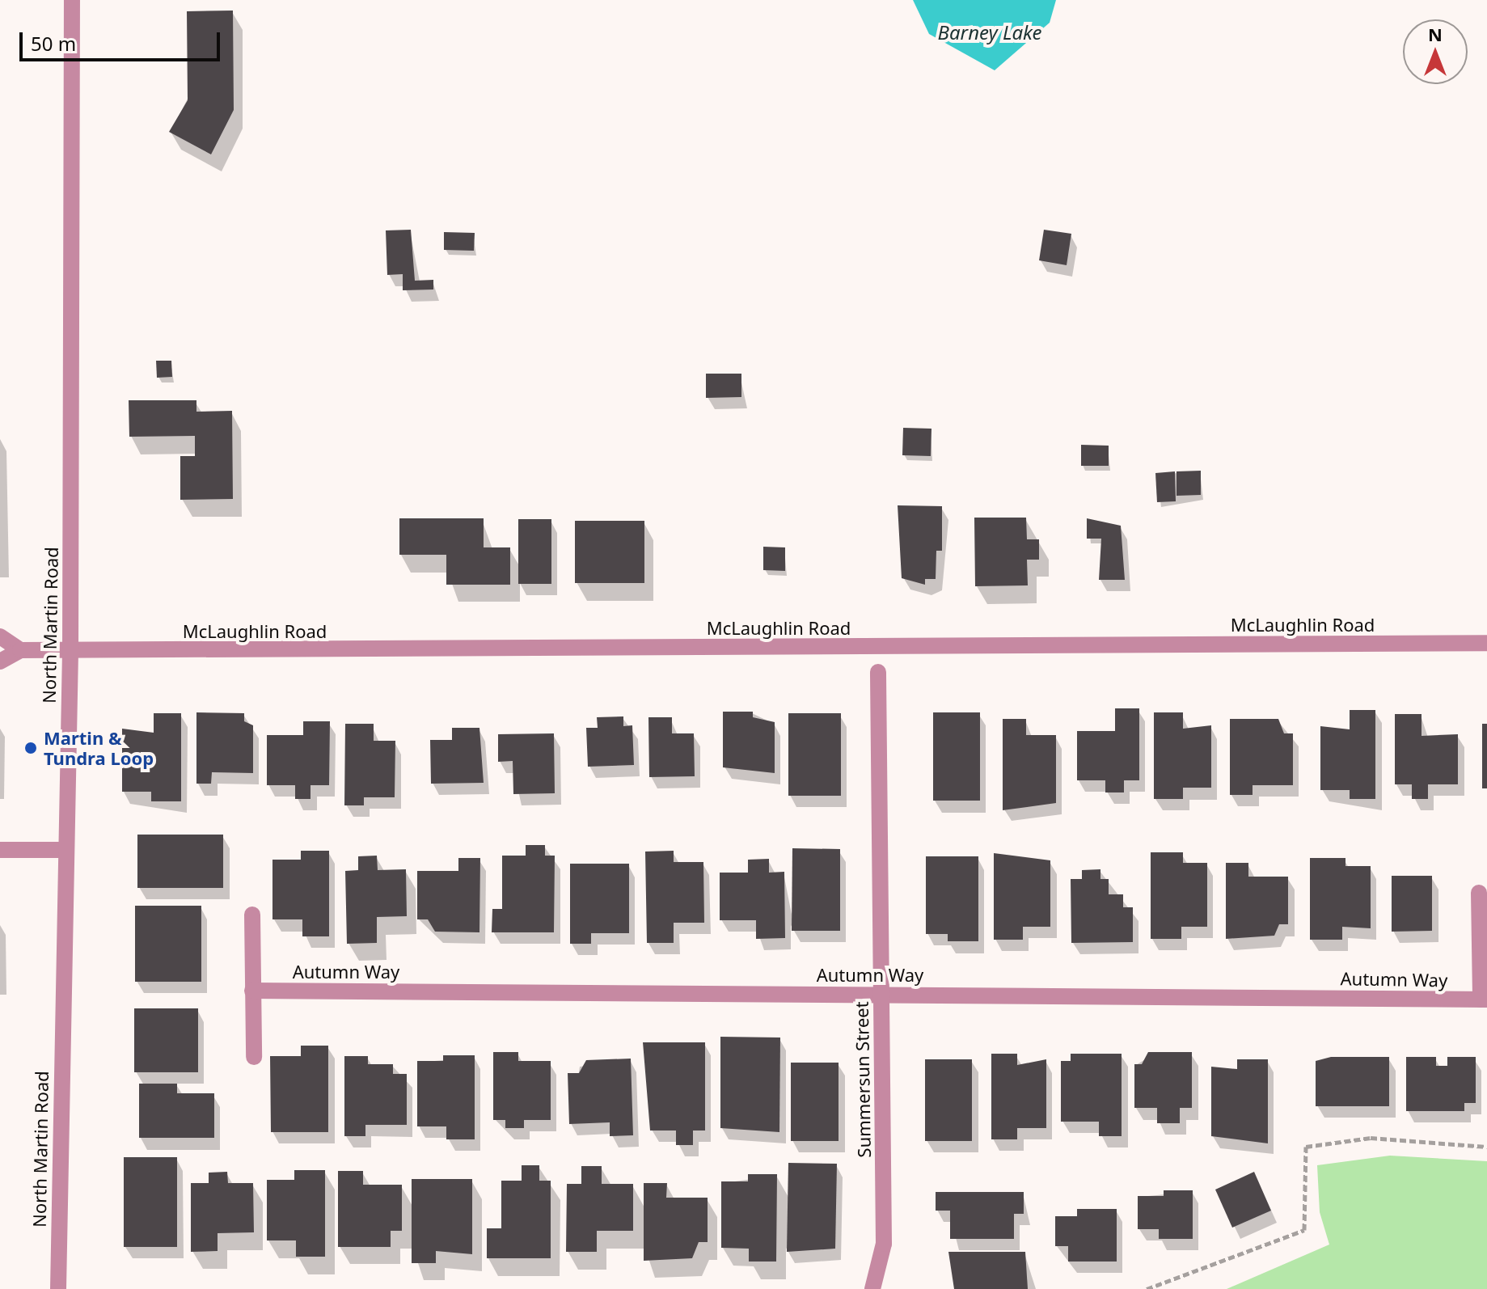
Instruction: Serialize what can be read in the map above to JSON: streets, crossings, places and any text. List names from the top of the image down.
{
  "streets": {
    "street": [
      "North Martin Road",
      "McLaughlin Road",
      "Autumn Way",
      "Summersun Street"
    ]
  },
  "crossings": [
    ["North Martin Road", "McLaughlin Road"],
    ["Autumn Way", "Summersun Street"]
  ],
  "water": ["Barney Lake"],
  "places": ["Martin & Tundra Loop"],
  "scale_bar": "50 m",
  "north": "top"
}
